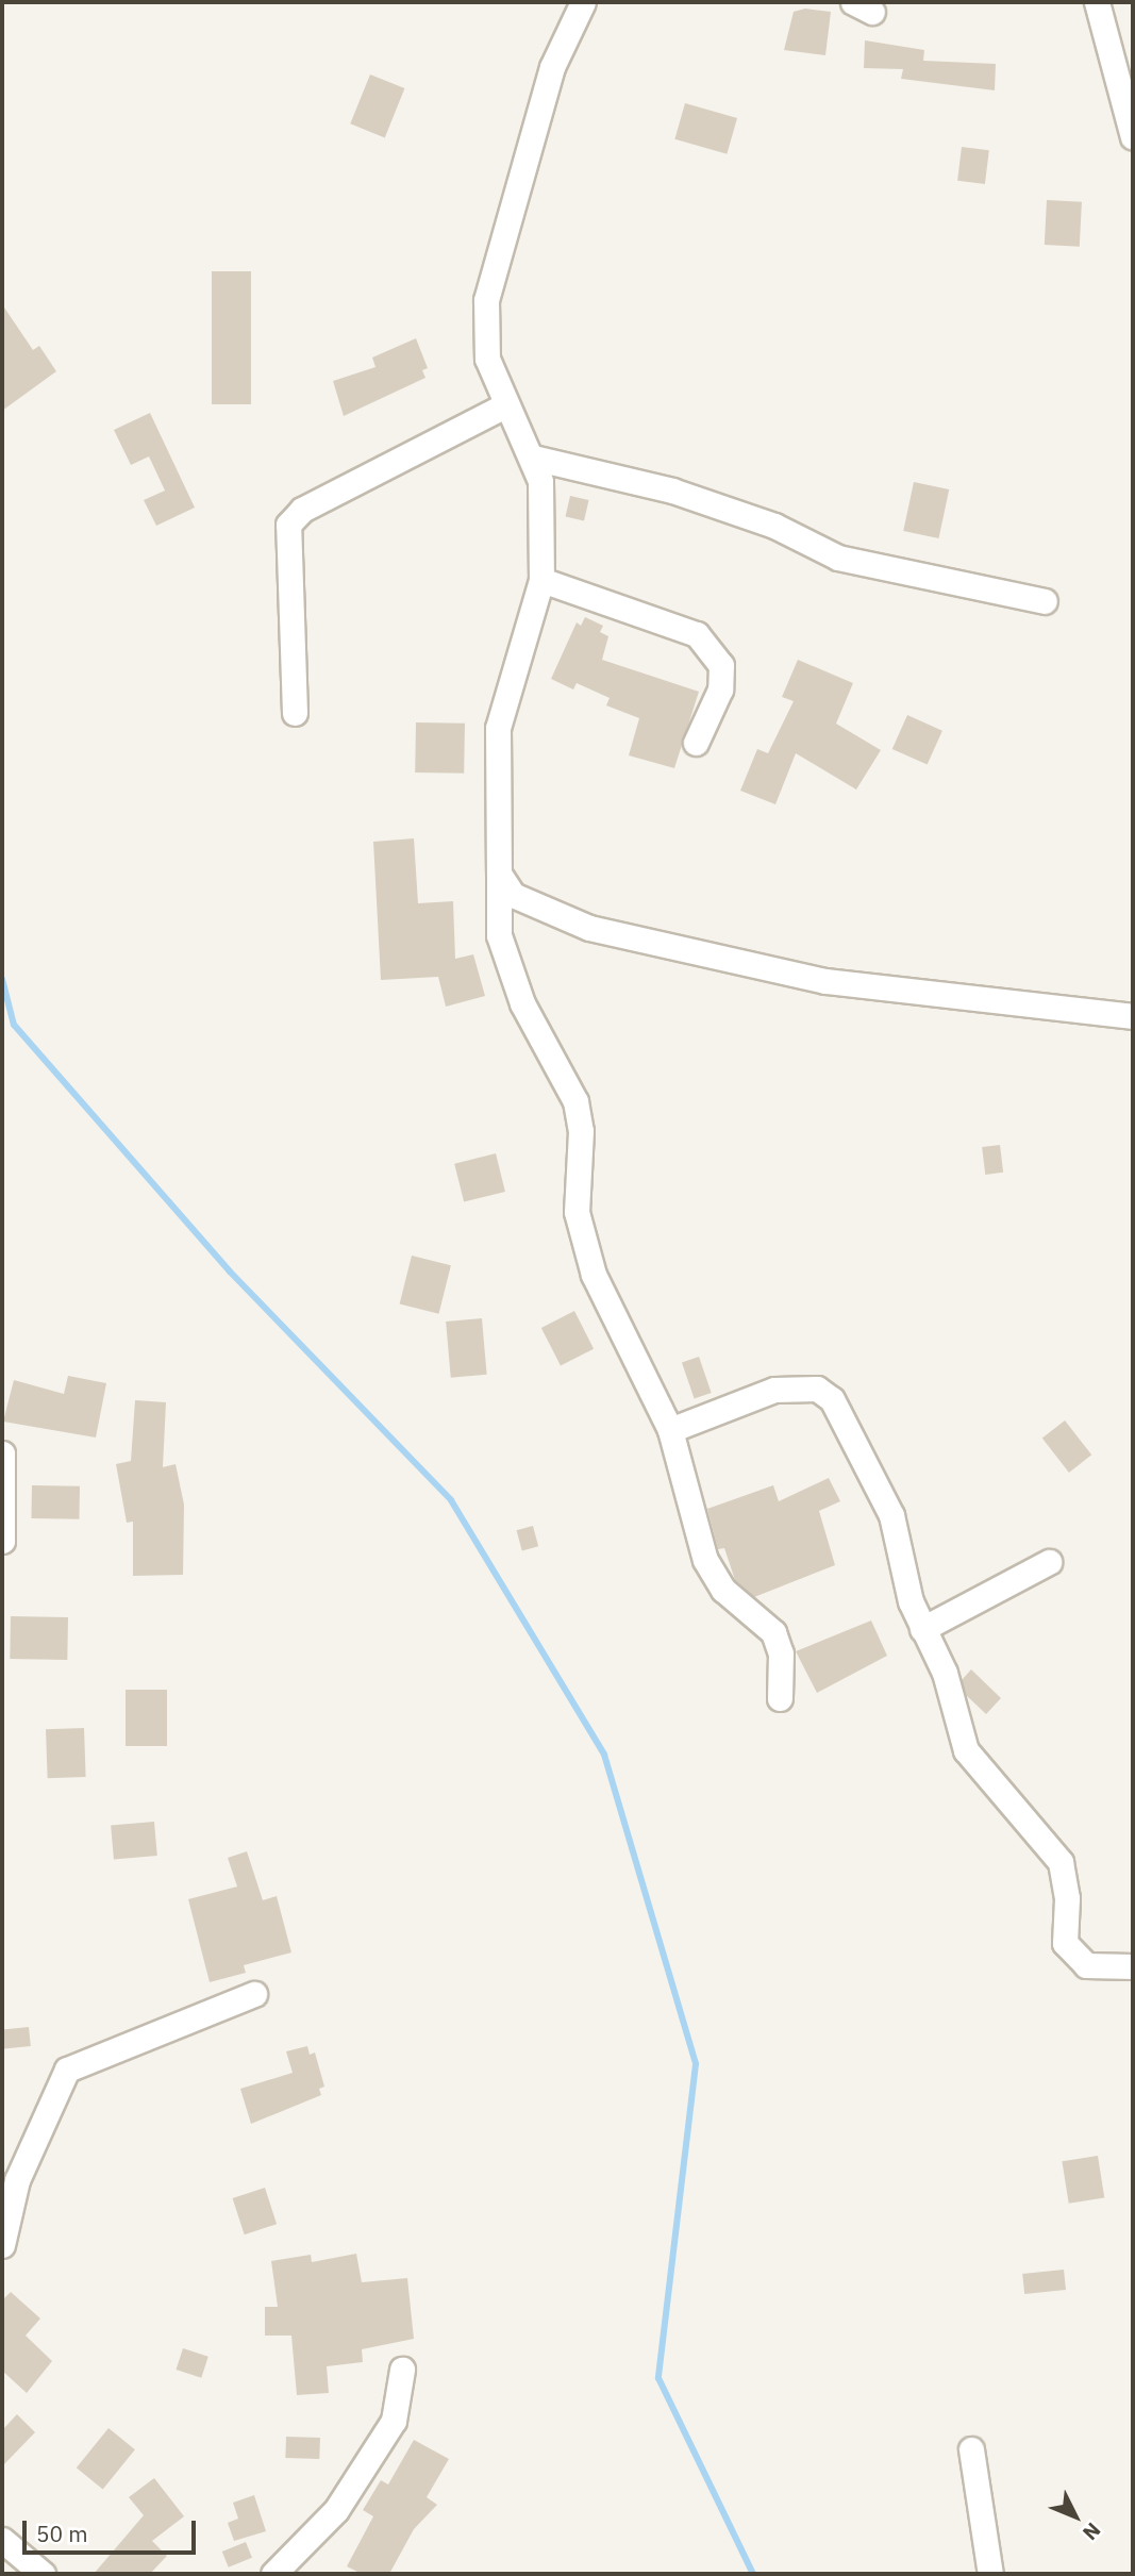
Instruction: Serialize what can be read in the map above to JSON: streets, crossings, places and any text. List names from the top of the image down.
{
  "scale_bar": "50 m",
  "north": "bottom right"
}
